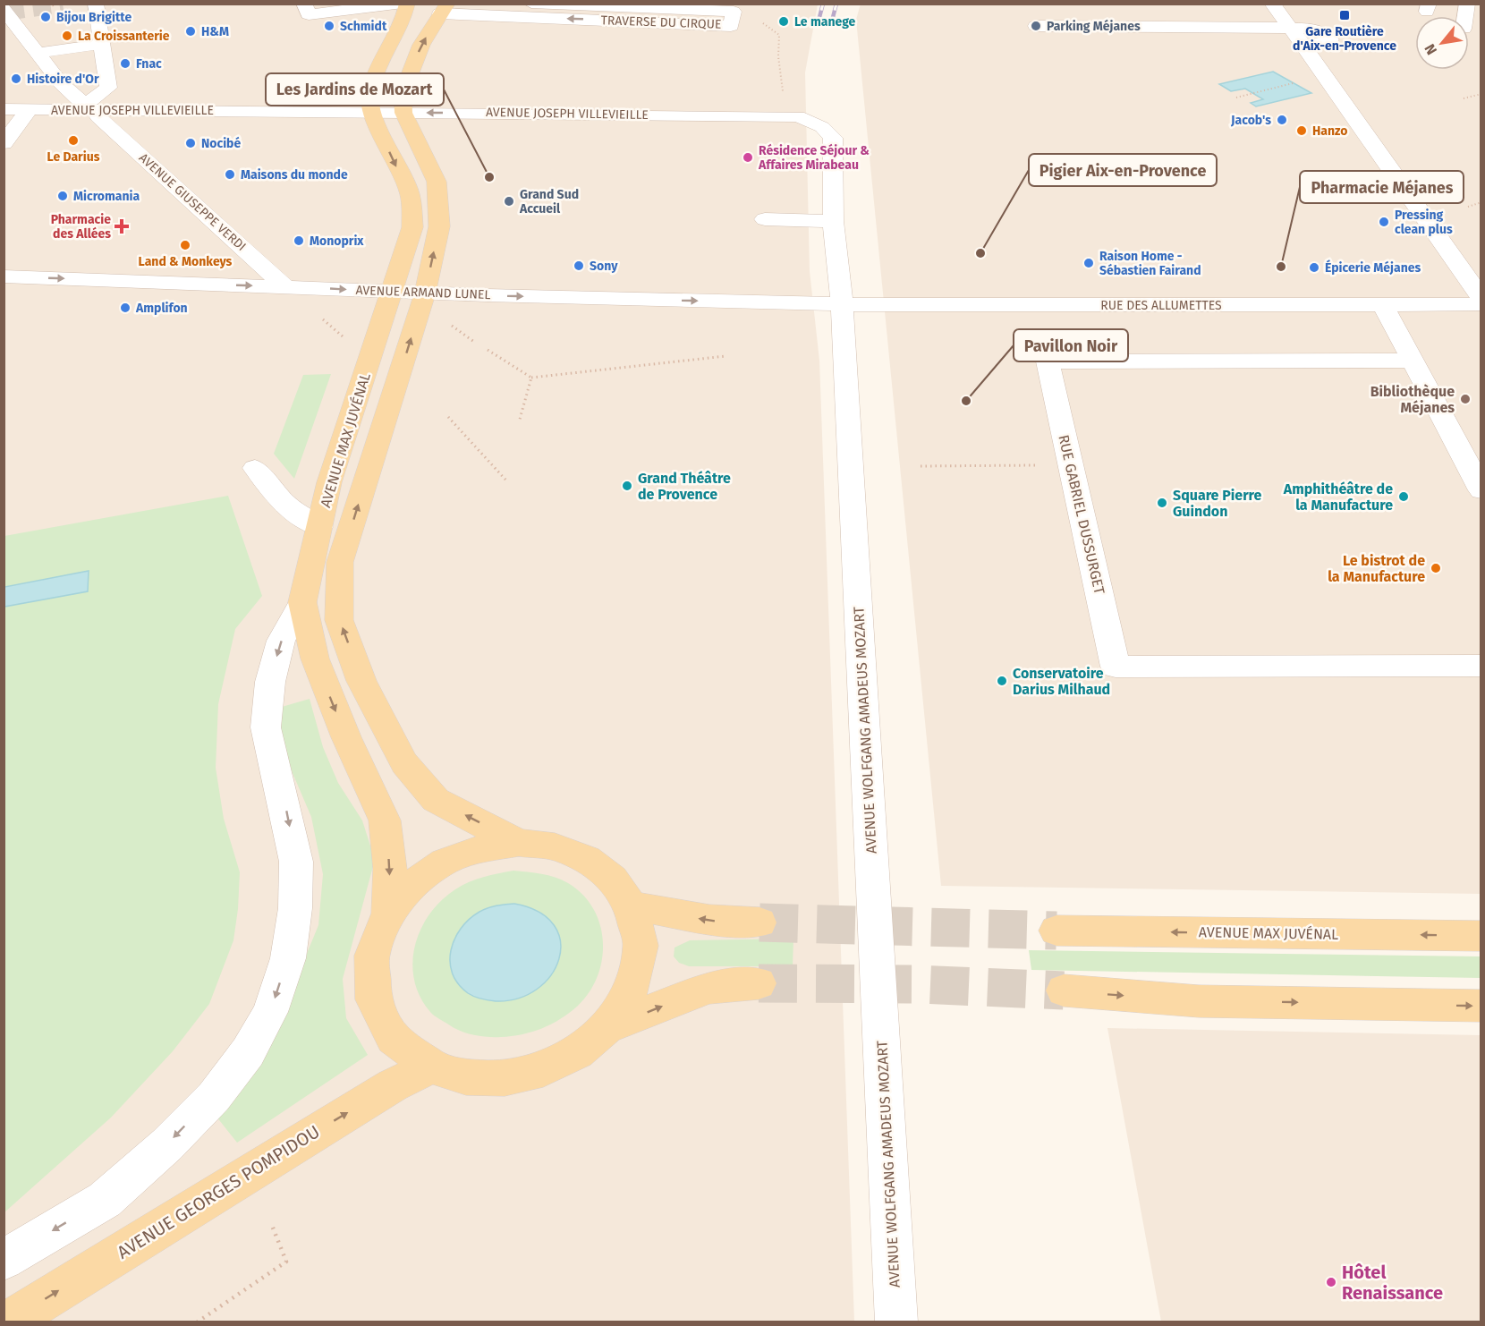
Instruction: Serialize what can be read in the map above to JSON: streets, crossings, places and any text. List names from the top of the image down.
{
  "streets": {
    "main road": ["AVENUE MAX JUVÉNAL", "AVENUE GEORGES POMPIDOU"],
    "street": [
      "TRAVERSE DU CIRQUE",
      "AVENUE JOSEPH VILLEVIEILLE",
      "AVENUE GIUSEPPE VERDI",
      "AVENUE ARMAND LUNEL",
      "RUE DES ALLUMETTES",
      "RUE GABRIEL DUSSURGET",
      "AVENUE WOLFGANG AMADEUS MOZART"
    ]
  },
  "crossings": [
    ["AVENUE JOSEPH VILLEVIEILLE", "AVENUE MAX JUVÉNAL"],
    ["AVENUE JOSEPH VILLEVIEILLE", "AVENUE WOLFGANG AMADEUS MOZART"],
    ["AVENUE GIUSEPPE VERDI", "AVENUE ARMAND LUNEL"],
    ["AVENUE ARMAND LUNEL", "RUE DES ALLUMETTES"],
    ["AVENUE ARMAND LUNEL", "AVENUE MAX JUVÉNAL"],
    ["AVENUE ARMAND LUNEL", "AVENUE WOLFGANG AMADEUS MOZART"],
    ["RUE DES ALLUMETTES", "AVENUE WOLFGANG AMADEUS MOZART"]
  ],
  "one_way": ["AVENUE ARMAND LUNEL", "AVENUE GEORGES POMPIDOU"],
  "places": {
    "transit": ["Gare Routière d'Aix-en-Provence"],
    "other": [
      "Bijou Brigitte",
      "Le manege",
      "Schmidt",
      "Parking Méjanes",
      "H&M",
      "La Croissanterie",
      "Fnac",
      "Histoire d'Or",
      "Jacob's",
      "Hanzo",
      "Le Darius",
      "Nocibé",
      "Résidence Séjour & Affaires Mirabeau",
      "Maisons du monde",
      "Les Jardins de Mozart",
      "Micromania",
      "Grand Sud Accueil",
      "Pressing clean plus",
      "Monoprix",
      "Land & Monkeys",
      "Pigier Aix-en-Provence",
      "Raison Home - Sébastien Fairand",
      "Sony",
      "Pharmacie Méjanes",
      "Épicerie Méjanes",
      "Amplifon",
      "Bibliothèque Méjanes",
      "Pavillon Noir",
      "Grand Théâtre de Provence",
      "Amphithéâtre de la Manufacture",
      "Square Pierre Guindon",
      "Le bistrot de la Manufacture",
      "Conservatoire Darius Milhaud",
      "Hôtel Renaissance"
    ],
    "health": ["Pharmacie des Allées"]
  },
  "north": "bottom left"
}
